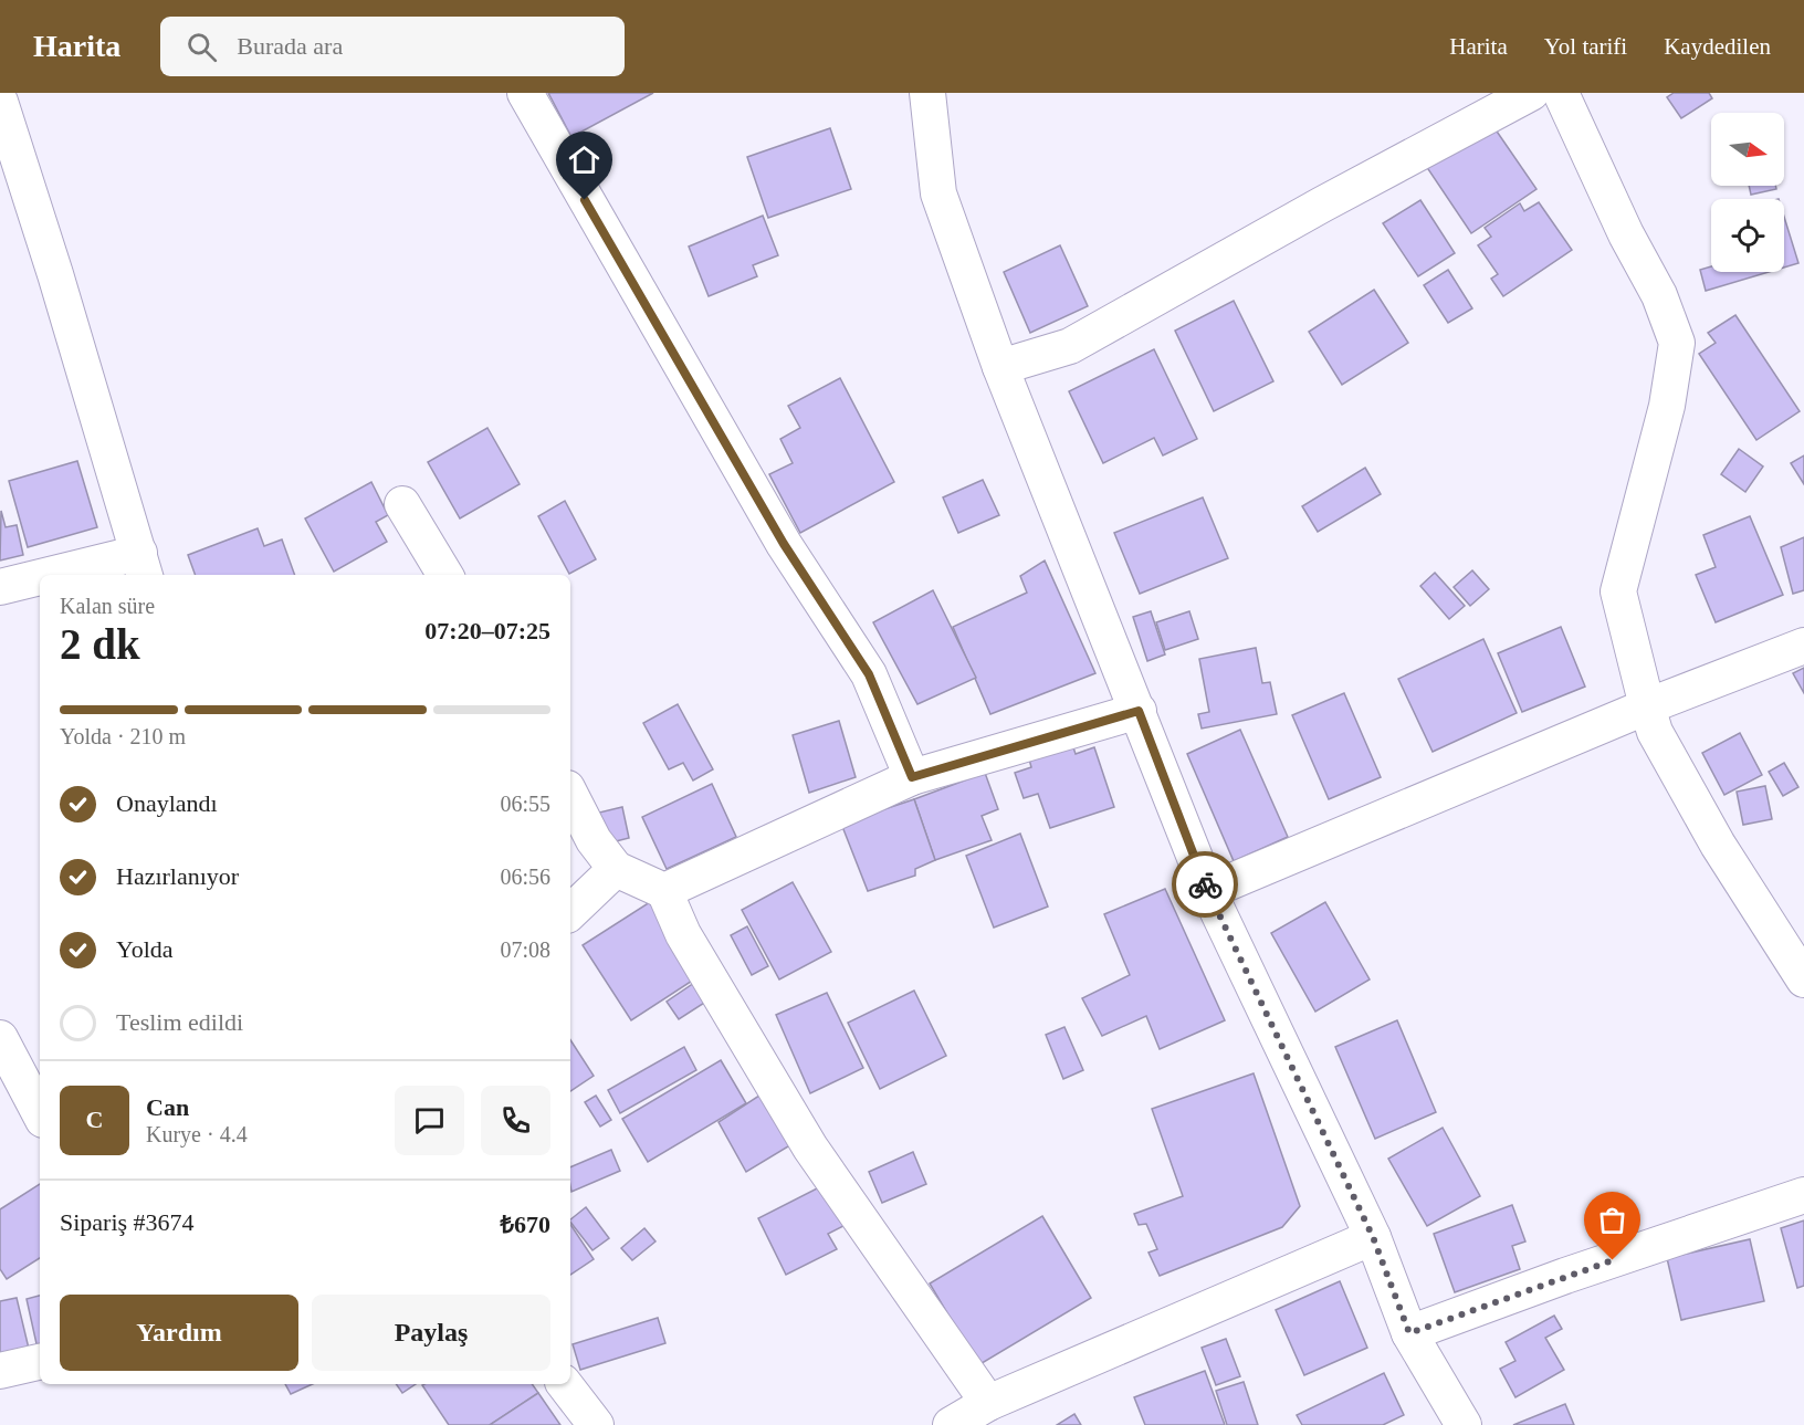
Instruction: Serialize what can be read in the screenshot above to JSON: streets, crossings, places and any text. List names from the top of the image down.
{
  "north": "right",
  "page": {
    "header": "Harita",
    "search": "Burada ara",
    "nav": ["Harita", "Yol tarifi", "Kaydedilen"],
    "heading": ["2 dk", "Kalan süre", "07:20–07:25"],
    "panel": [
      "Can",
      "Kurye · 4.4",
      "Sipariş #3674",
      "₺670"
    ],
    "bar": "Yolda · 210 m",
    "list": [
      ["Onaylandı", "06:55"],
      ["Hazırlanıyor", "06:56"],
      ["Yolda", "07:08"],
      "Teslim edildi"
    ],
    "round": "C",
    "buttons": ["Yardım", "Paylaş"]
  }
}
